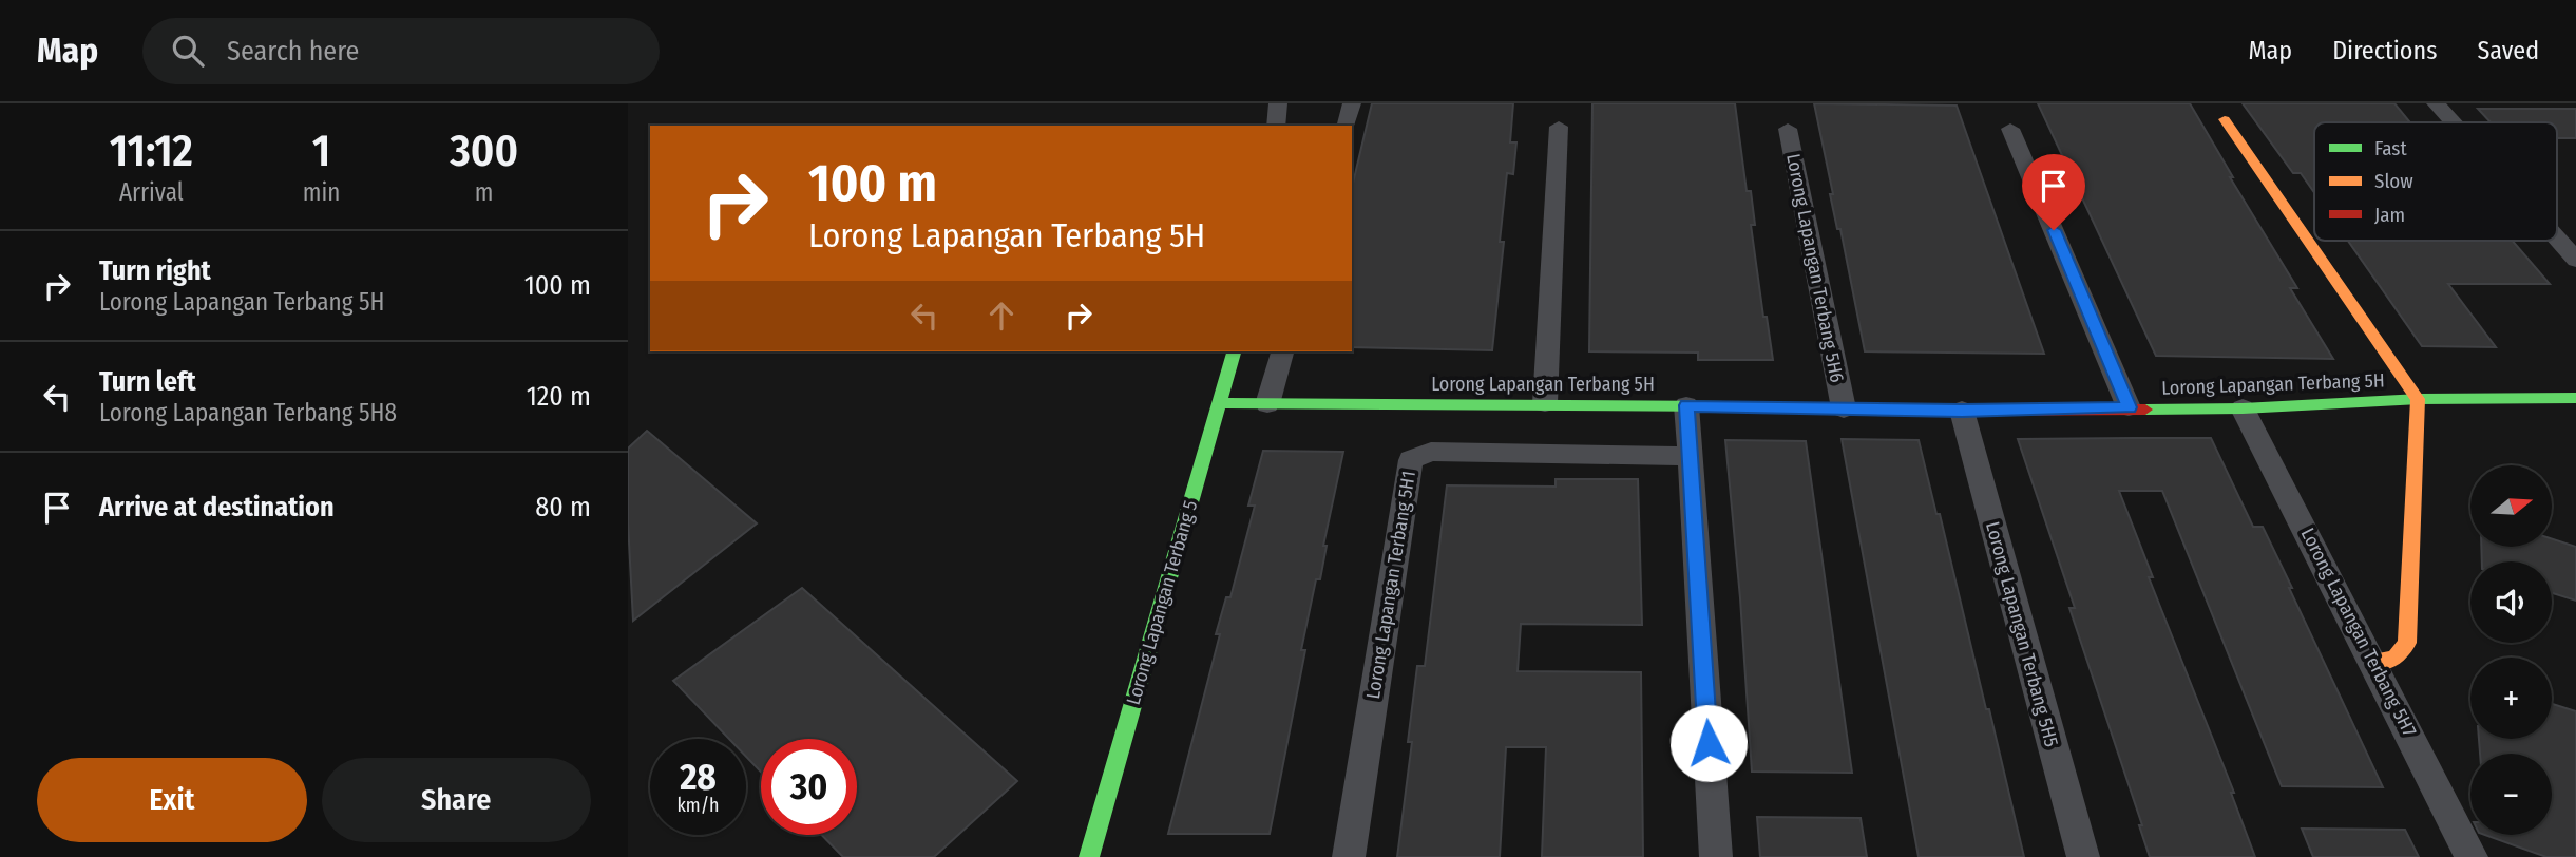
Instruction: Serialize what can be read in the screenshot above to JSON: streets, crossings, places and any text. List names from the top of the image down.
{
  "streets": {
    "street": [
      "Lorong Lapangan Terbang 5H6",
      "Lorong Lapangan Terbang 5H",
      "Lorong Lapangan Terbang 5H1",
      "Lorong Lapangan Terbang 5",
      "Lorong Lapangan Terbang 5H7",
      "Lorong Lapangan Terbang 5H5"
    ]
  },
  "crossings": [
    ["Lorong Lapangan Terbang 5H6", "Lorong Lapangan Terbang 5H"],
    ["Lorong Lapangan Terbang 5H", "Lorong Lapangan Terbang 5"],
    ["Lorong Lapangan Terbang 5H", "Lorong Lapangan Terbang 5H7"],
    ["Lorong Lapangan Terbang 5H", "Lorong Lapangan Terbang 5H5"]
  ],
  "legend": ["Fast", "Slow", "Jam"],
  "north": "right",
  "page": {
    "header": "Map",
    "search": "Search here",
    "nav": ["Map", "Directions", "Saved"],
    "eta": [
      "11:12",
      "Arrival",
      "1",
      "min",
      "300",
      "m"
    ],
    "turn": ["100 m", "Lorong Lapangan Terbang 5H"],
    "list": [
      {
        "name": "Turn right",
        "note": "Lorong Lapangan Terbang 5H",
        "value": "100 m"
      },
      {
        "name": "Turn left",
        "note": "Lorong Lapangan Terbang 5H8",
        "value": "120 m"
      },
      {
        "name": "Arrive at destination",
        "value": "80 m"
      }
    ],
    "map_buttons": ["+", "−"],
    "speed": "28 km/h",
    "limit": "30",
    "buttons": ["Exit", "Share"]
  }
}
